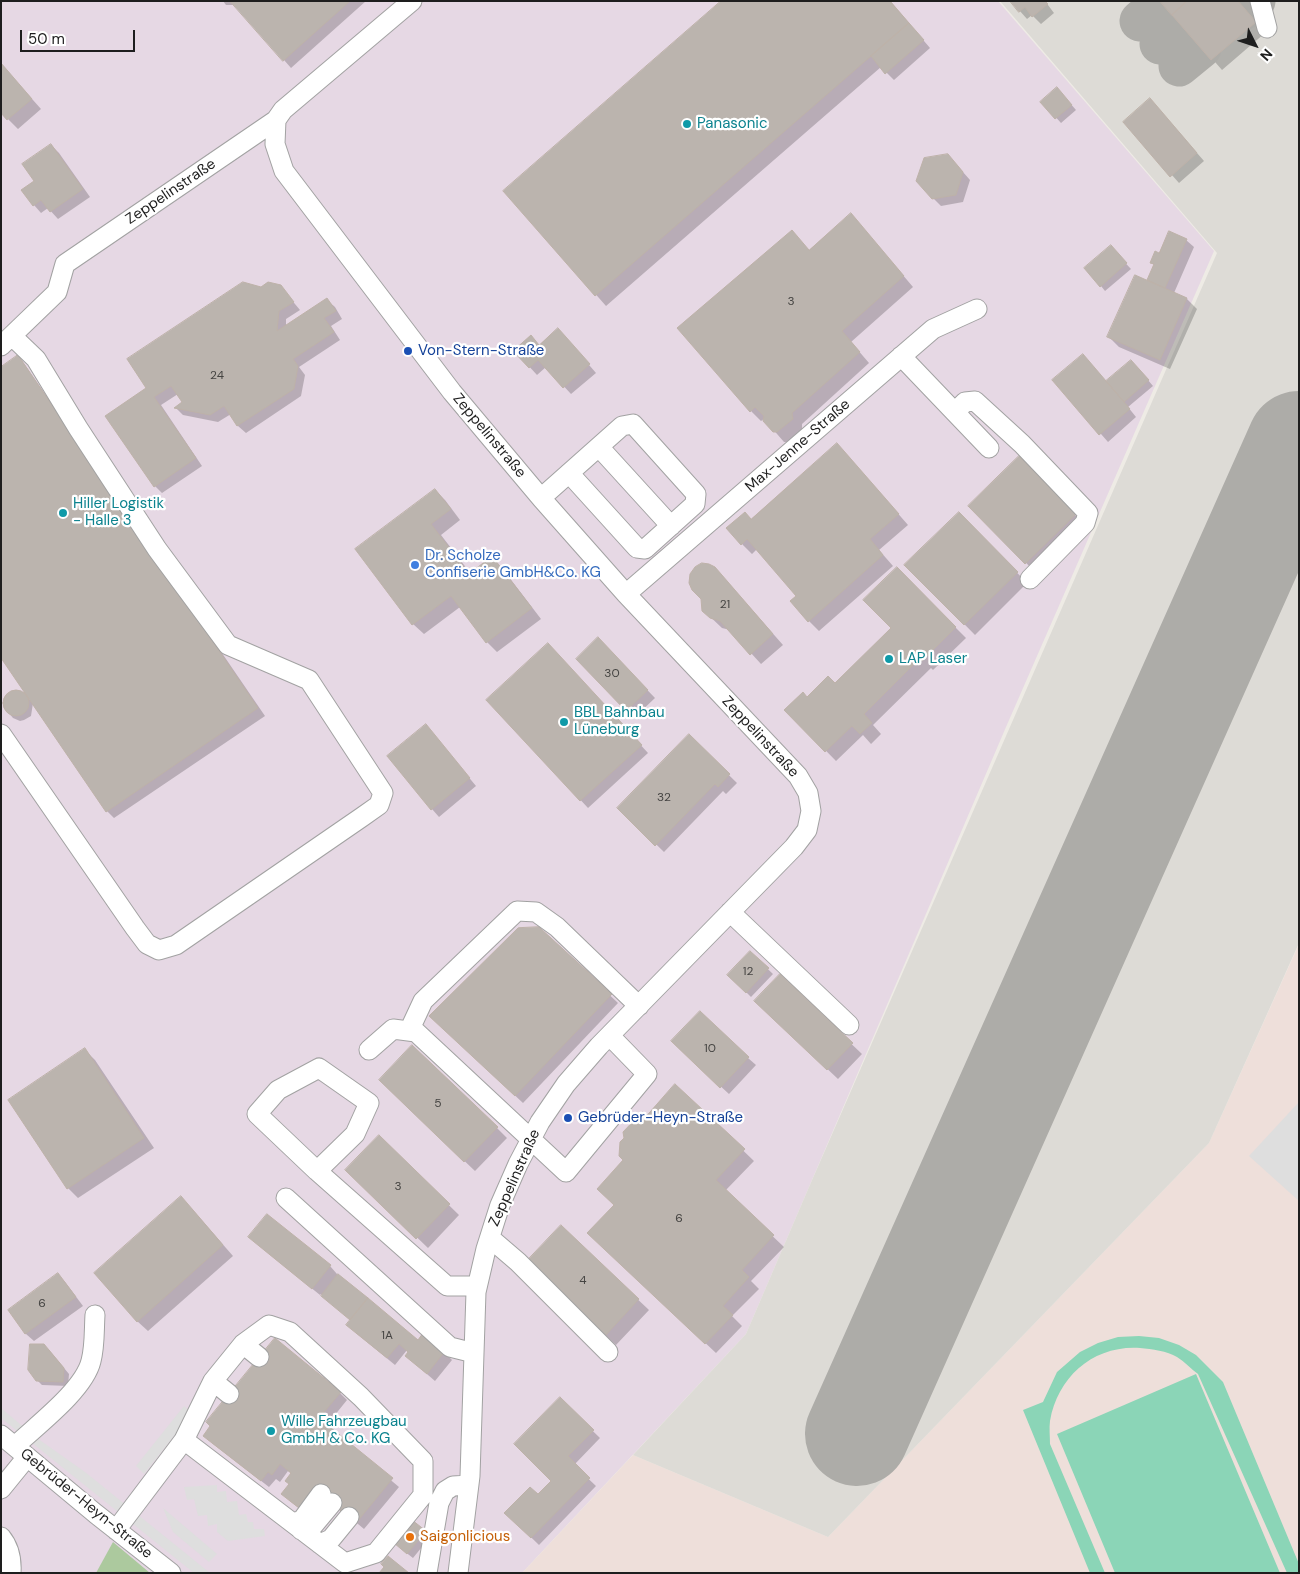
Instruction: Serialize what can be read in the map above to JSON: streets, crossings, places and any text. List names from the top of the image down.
{
  "streets": {
    "street": ["Zeppelinstraße", "Max-Jenne-Straße", "Gebrüder-Heyn-Straße"]
  },
  "crossings": [
    ["Zeppelinstraße", "Max-Jenne-Straße"]
  ],
  "places": [
    "Panasonic",
    "Von-Stern-Straße",
    "Hiller Logistik - Halle 3",
    "Dr. Scholze Confiserie GmbH&Co. KG",
    "LAP Laser",
    "BBL Bahnbau Lüneburg",
    "Gebrüder-Heyn-Straße",
    "Wille Fahrzeugbau GmbH & Co. KG",
    "Saigonlicious"
  ],
  "house_numbers": [
    "3",
    "24",
    "21",
    "30",
    "32",
    "12",
    "10",
    "5",
    "3",
    "6",
    "4",
    "6",
    "1A"
  ],
  "scale_bar": "50 m",
  "north": "bottom right"
}
